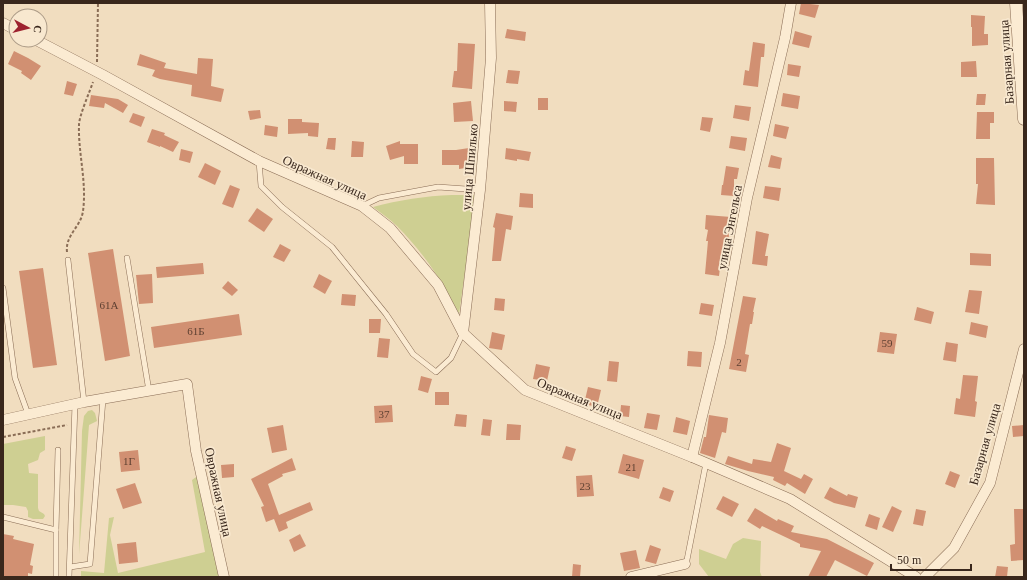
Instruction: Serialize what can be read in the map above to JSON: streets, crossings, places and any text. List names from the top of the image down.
{
  "streets": {
    "street": [
      "Базарная улица",
      "улица Шпилько",
      "Овражная улица",
      "улица Энгельса"
    ]
  },
  "crossings": [
    ["улица Шпилько", "Овражная улица"],
    ["Овражная улица", "улица Энгельса"]
  ],
  "house_numbers": [
    "61А",
    "61Б",
    "59",
    "2",
    "37",
    "1Г",
    "21",
    "23"
  ],
  "scale_bar": "50 m",
  "north": "right"
}
